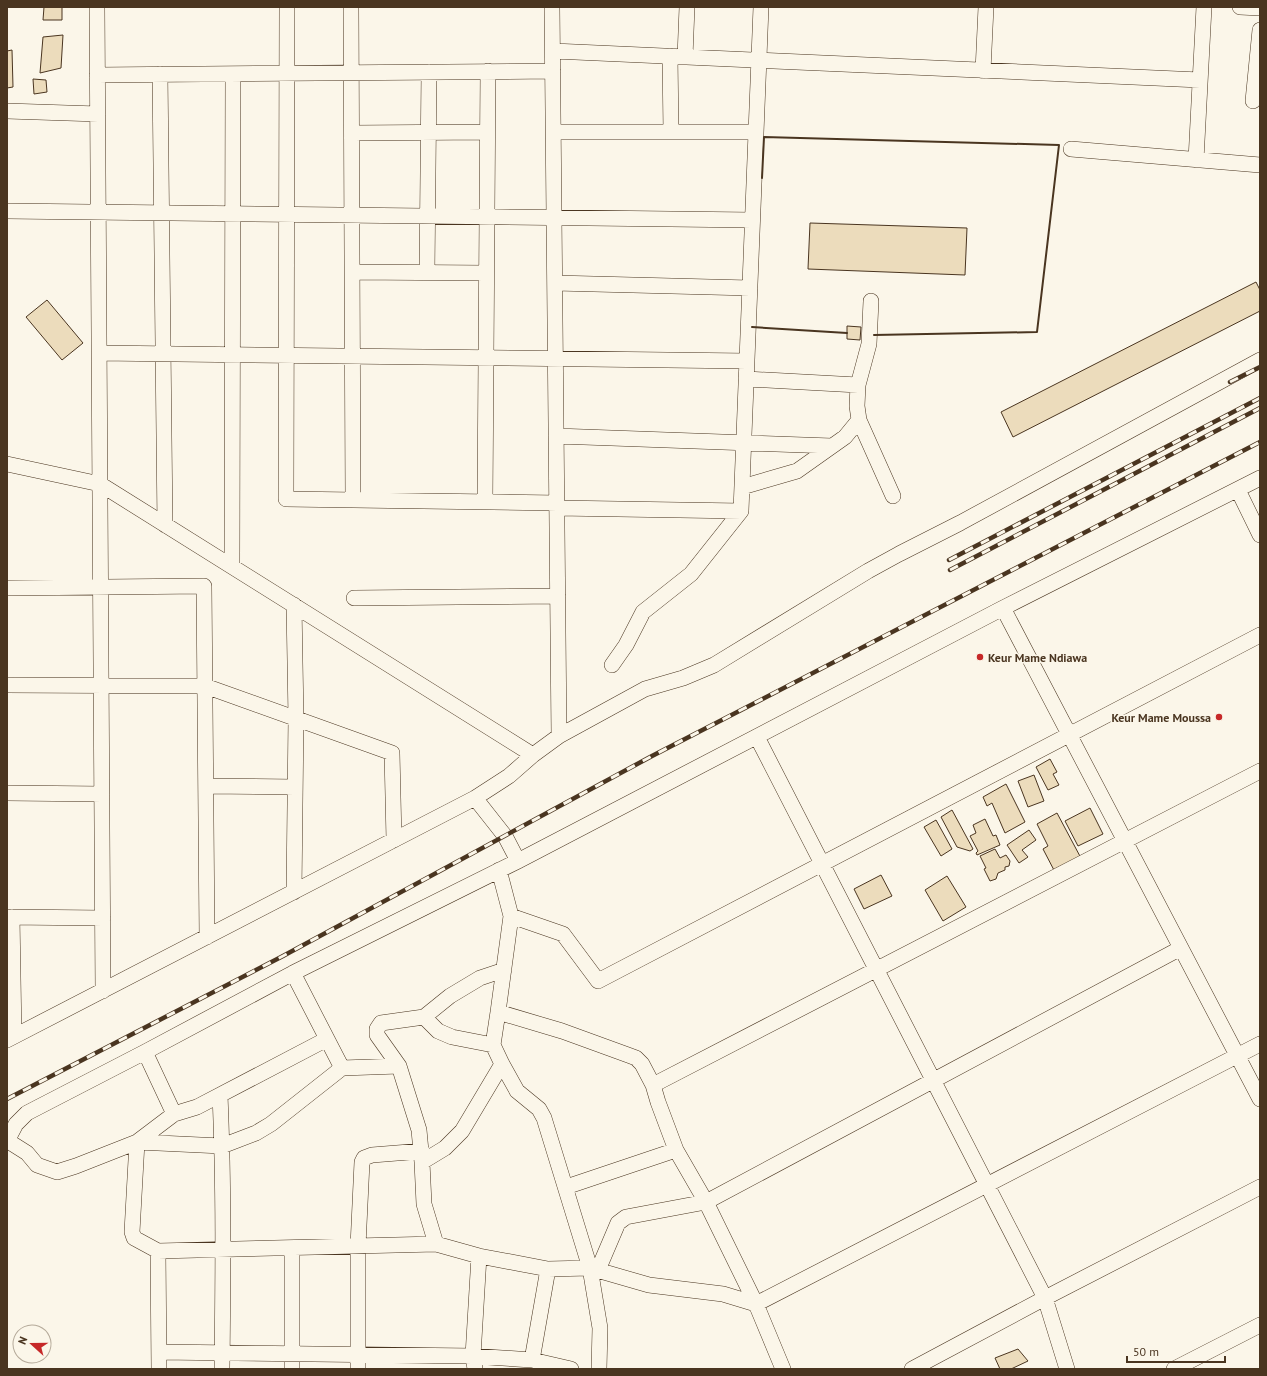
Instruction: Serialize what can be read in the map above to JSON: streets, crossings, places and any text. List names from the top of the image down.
{
  "places": ["Keur Mame Ndiawa", "Keur Mame Moussa"],
  "scale_bar": "50 m",
  "north": "left"
}
